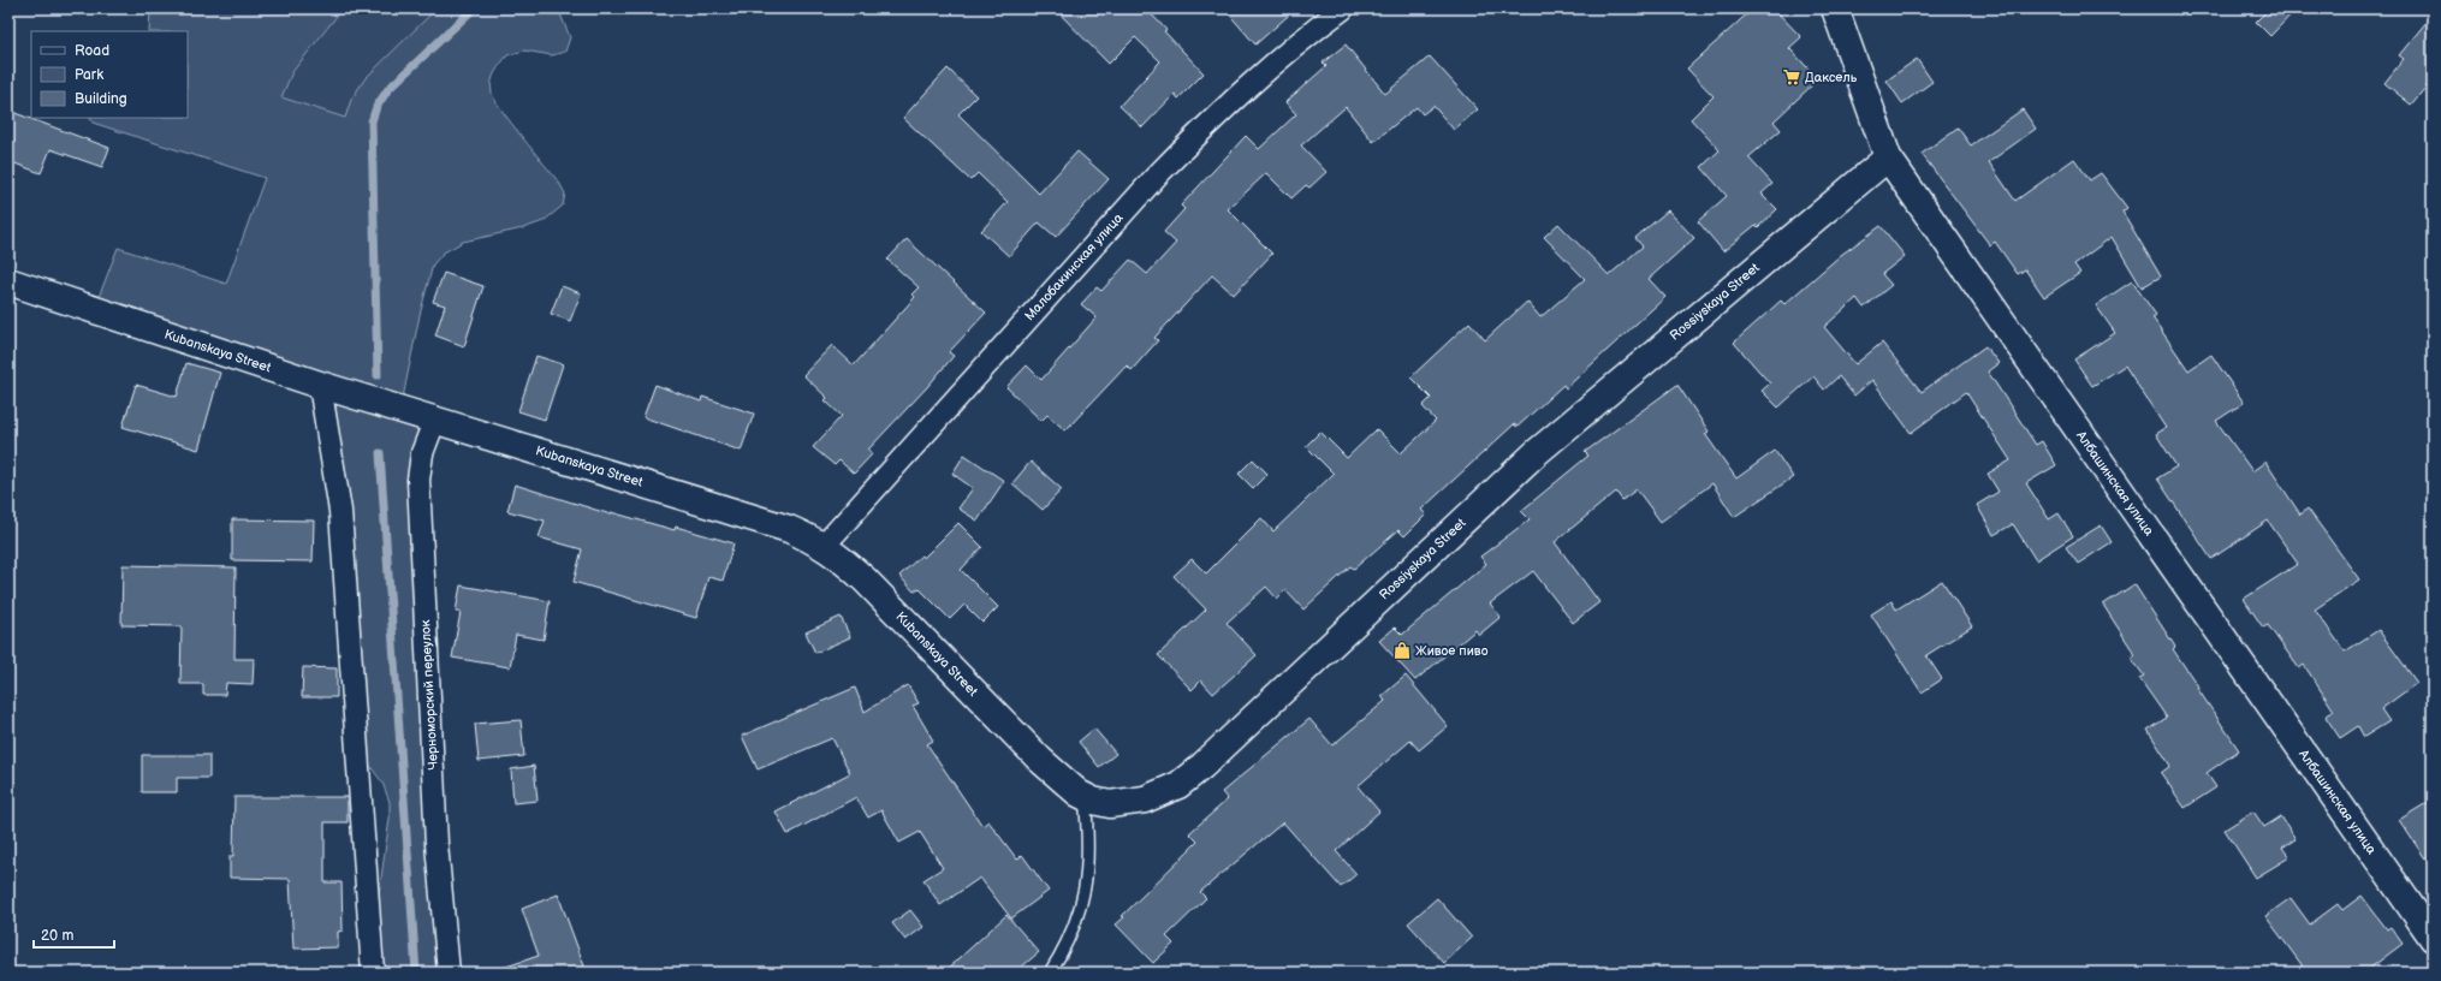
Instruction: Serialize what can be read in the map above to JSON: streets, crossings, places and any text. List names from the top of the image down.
{
  "streets": {
    "street": [
      "Малобакинская улица",
      "Rossiyskaya Street",
      "Kubanskaya Street",
      "Албашинская улица",
      "Черноморский переулок"
    ]
  },
  "crossings": [
    ["Малобакинская улица", "Kubanskaya Street"],
    ["Rossiyskaya Street", "Kubanskaya Street"],
    ["Rossiyskaya Street", "Албашинская улица"],
    ["Kubanskaya Street", "Черноморский переулок"]
  ],
  "places": {
    "supermarket": ["Даксель"],
    "shop": ["Живое пиво"]
  },
  "legend": ["Road", "Park", "Building"],
  "scale_bar": "20 m"
}
